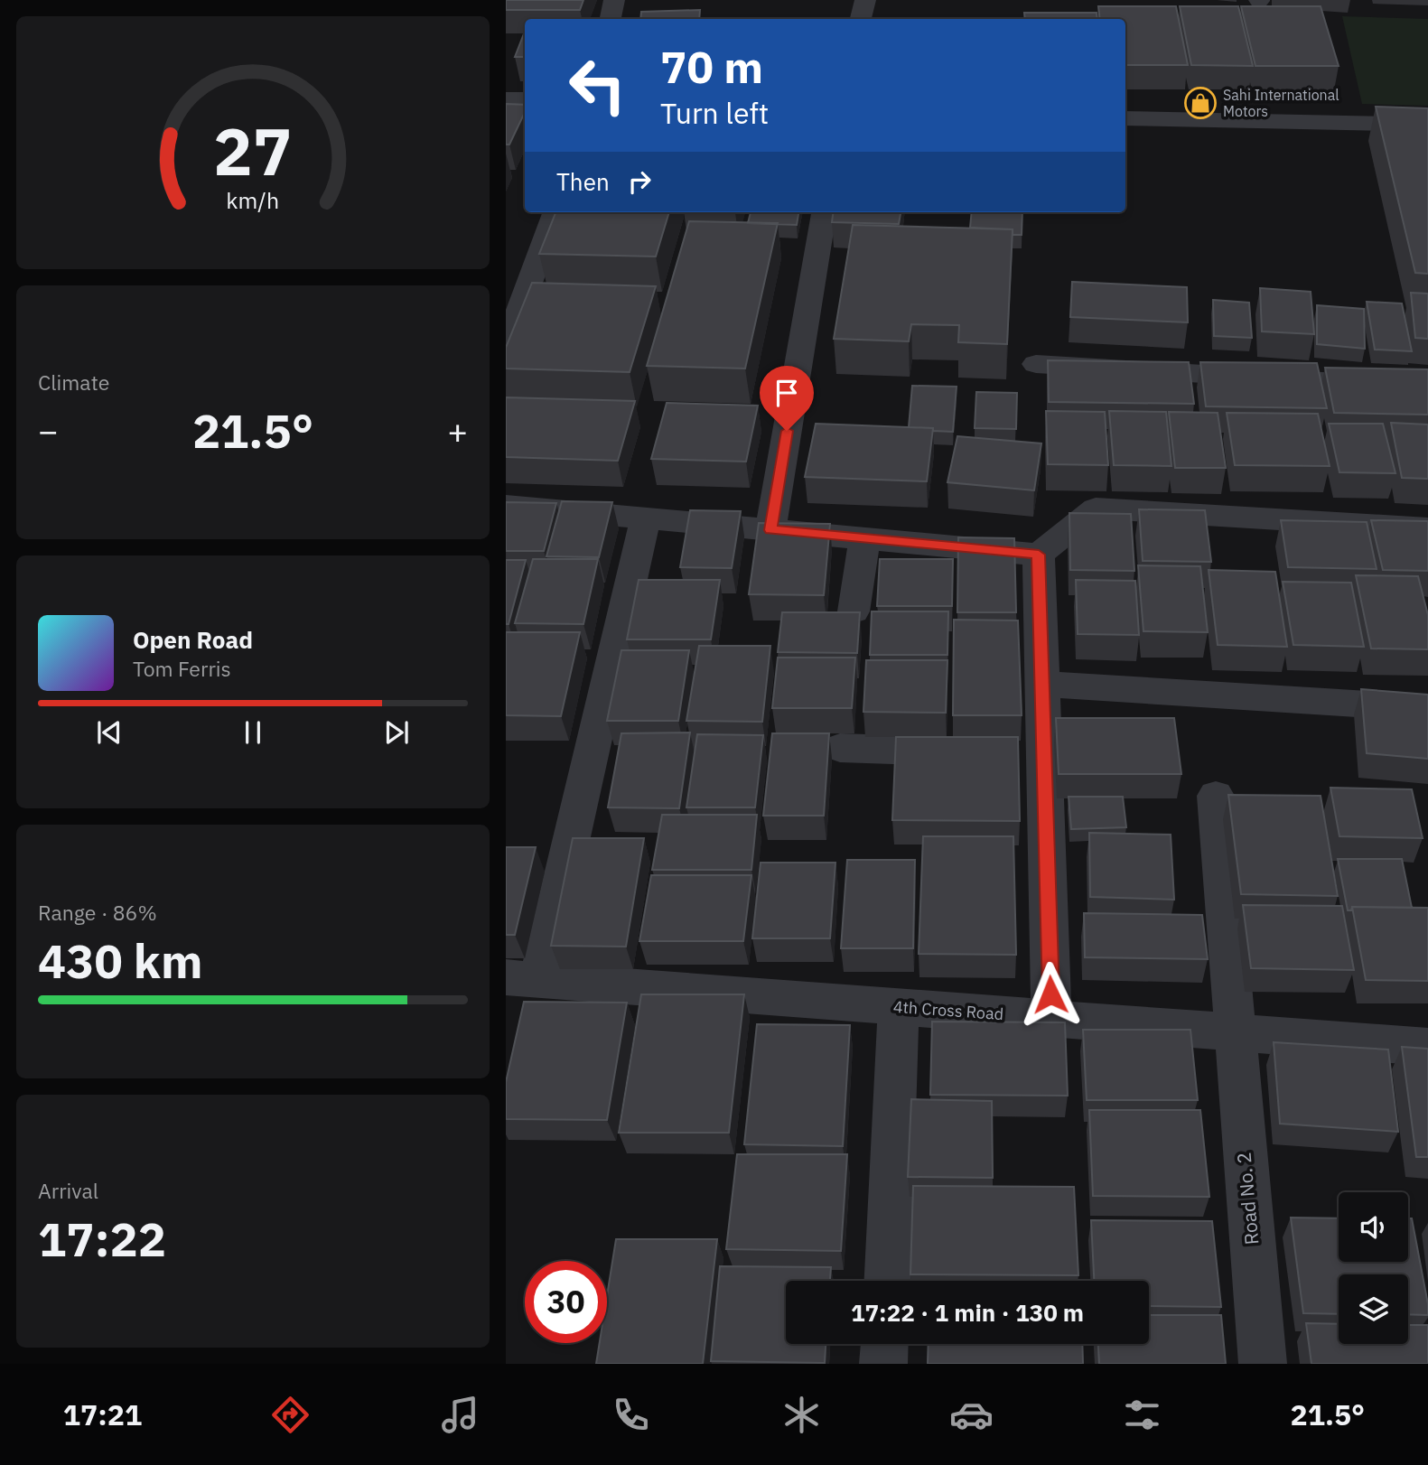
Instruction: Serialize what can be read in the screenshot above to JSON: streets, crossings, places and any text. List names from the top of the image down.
{
  "streets": {
    "street": ["4th Cross Road", "Road No. 2"]
  },
  "crossings": [
    ["4th Cross Road", "Road No. 2"]
  ],
  "places": {
    "shop": ["Sahi International Motors"]
  },
  "page": {
    "turn": ["70 m", "Turn left"],
    "then": "Then",
    "tile": [
      "Climate",
      ["Range · 86%", "430 km"],
      ["Arrival", "17:22"]
    ],
    "heat": ["−", "21.5°", "+"],
    "song": ["Open Road", "Tom Ferris"],
    "limit": "30",
    "trip": "17:22 · 1 min · 130 m",
    "tabs": ["17:21", "21.5°"],
    "gauge": ["27", "km/h"]
  }
}
